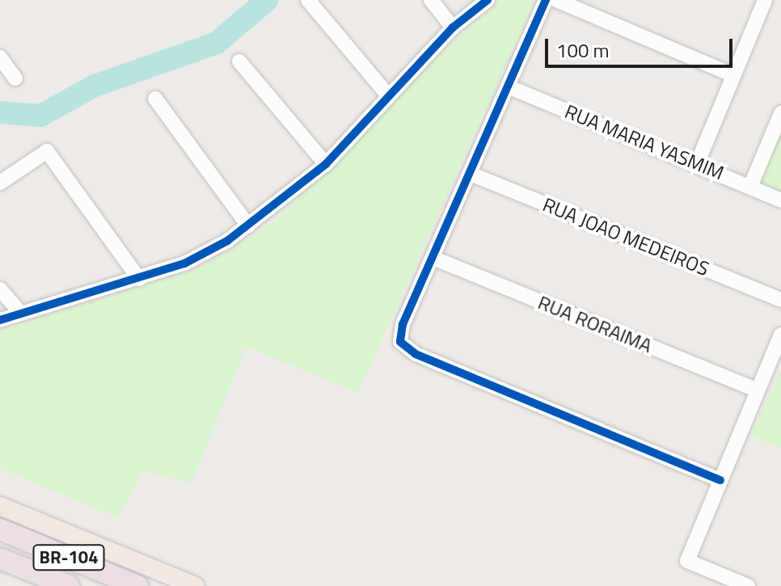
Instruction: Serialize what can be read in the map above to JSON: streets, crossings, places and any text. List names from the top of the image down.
{
  "streets": {
    "highway": ["BR-104"],
    "street": ["RUA MARIA YASMIM", "RUA JOAO MEDEIROS", "RUA RORAIMA"]
  },
  "scale_bar": "100 m"
}
